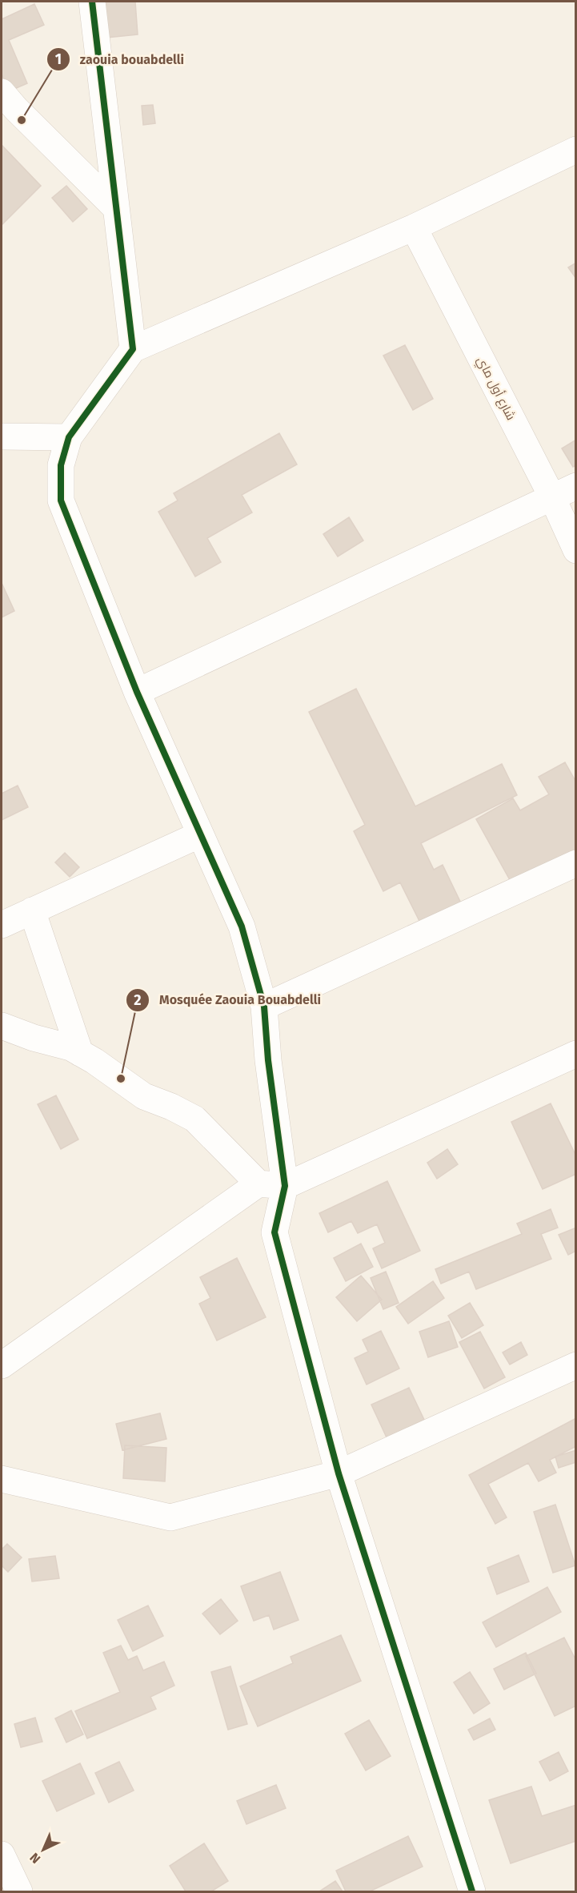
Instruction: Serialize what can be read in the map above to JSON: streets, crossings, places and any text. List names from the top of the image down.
{
  "streets": {
    "street": ["شارع أول ماي"]
  },
  "places": ["zaouia bouabdelli", "Mosquée Zaouia Bouabdelli"],
  "north": "bottom left"
}
